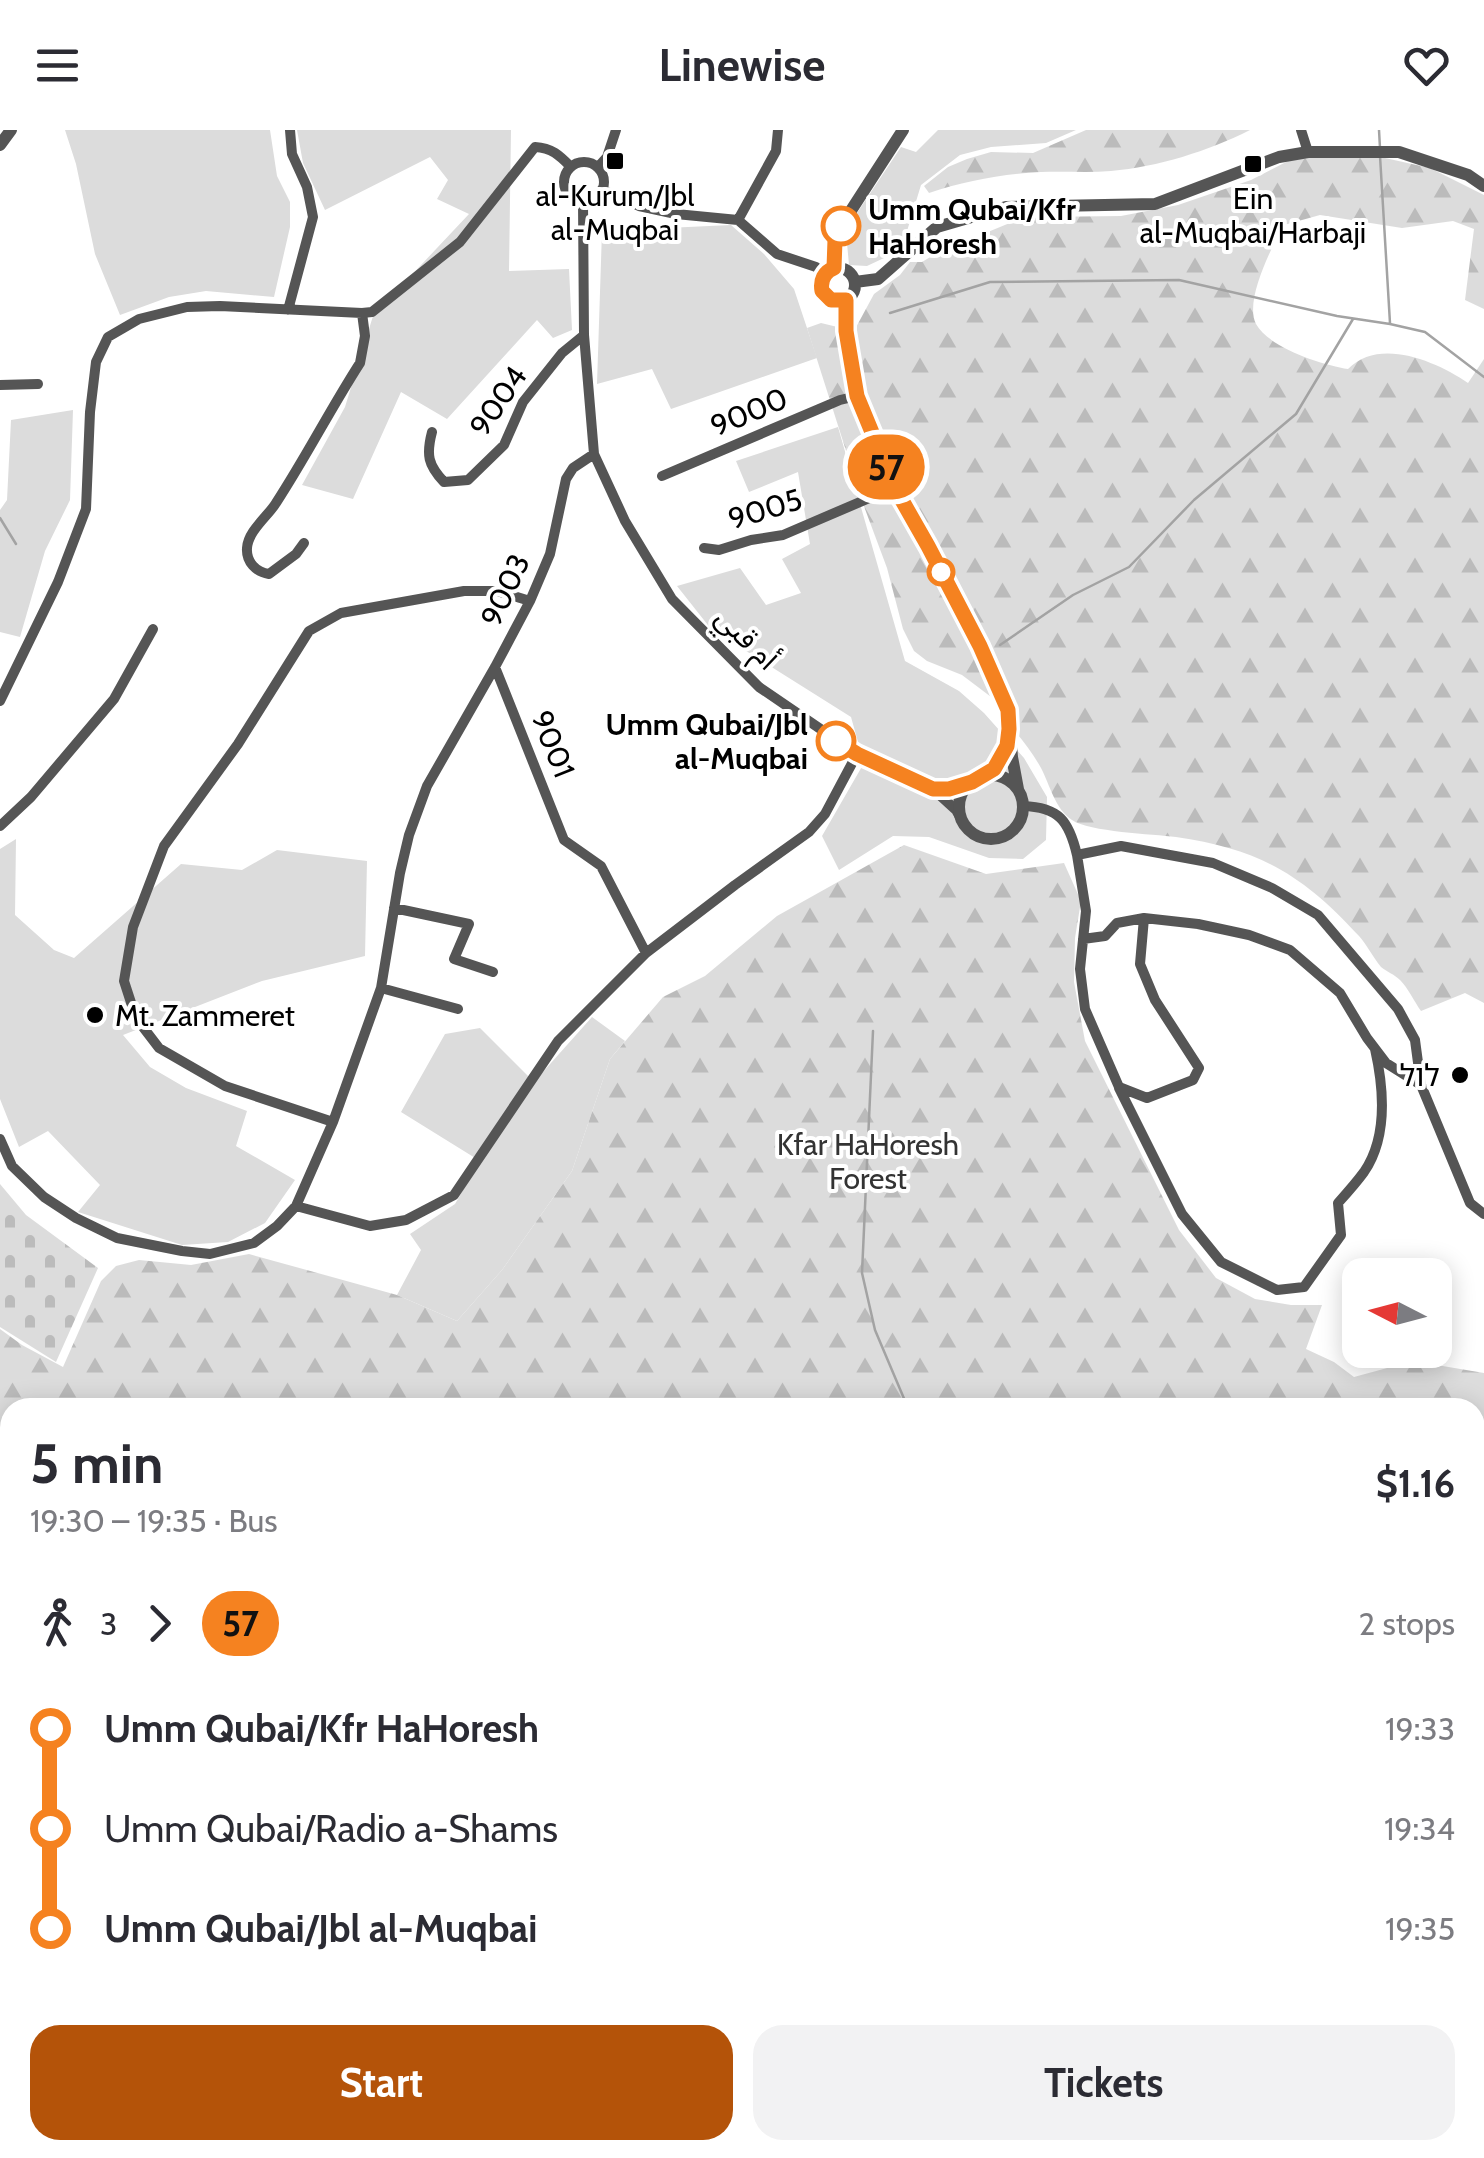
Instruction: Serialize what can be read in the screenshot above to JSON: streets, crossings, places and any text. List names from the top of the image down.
{
  "streets": {
    "street": [
      "9004",
      "9000",
      "9005",
      "9003",
      "أم قبي",
      "9001"
    ]
  },
  "crossings": [
    ["9003", "أم قبي"],
    ["9003", "9001"]
  ],
  "parks": ["Kfar HaHoresh Forest"],
  "places": {
    "transit": ["al-Kurum/Jbl al-Muqbai", "Ein al-Muqbai/Harbaji"],
    "other": [
      "Umm Qubai/Kfr HaHoresh",
      "Umm Qubai/Jbl al-Muqbai",
      "Mt. Zammeret",
      "לול"
    ]
  },
  "lines": ["bus line 57"],
  "north": "left",
  "page": {
    "header": "Linewise",
    "on_map": "57",
    "heading": ["5 min", "19:30 – 19:35 · Bus", "$1.16"],
    "legs": ["3", "57", "2 stops"],
    "list": [
      {
        "name": "Umm Qubai/Kfr HaHoresh",
        "value": "19:33"
      },
      {
        "name": "Umm Qubai/Radio a-Shams",
        "value": "19:34"
      },
      {
        "name": "Umm Qubai/Jbl al-Muqbai",
        "value": "19:35"
      }
    ],
    "buttons": ["Start", "Tickets"]
  }
}
